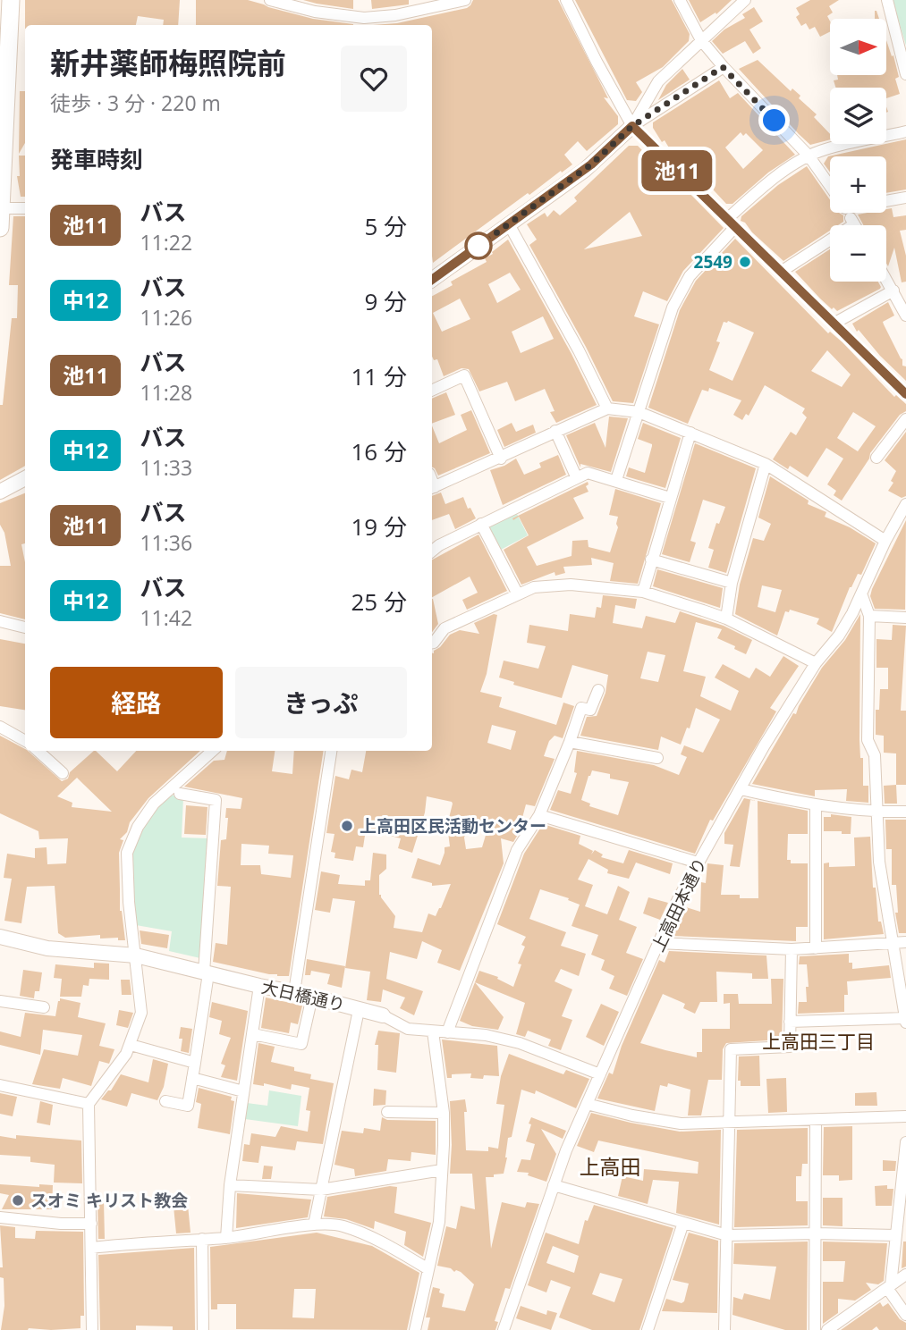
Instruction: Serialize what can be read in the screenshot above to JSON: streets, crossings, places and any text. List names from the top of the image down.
{
  "streets": {
    "street": ["上高田本通り", "大日橋通り"]
  },
  "crossings": [
    ["上高田本通り", "大日橋通り"]
  ],
  "districts": ["上高田三丁目", "上高田"],
  "places": ["2549", "上高田区民活動センター", "スオミ キリスト教会"],
  "lines": ["bus line 池11"],
  "north": "right",
  "page": {
    "on_map": "池11",
    "map_buttons": ["+", "−"],
    "heading": [
      ["新井薬師梅照院前", "徒歩 · 3 分 · 220 m"],
      "発車時刻"
    ],
    "list": [
      {
        "mark": "池11",
        "name": "バス",
        "note": "11:22",
        "value": "5 分"
      },
      {
        "mark": "中12",
        "name": "バス",
        "note": "11:26",
        "value": "9 分"
      },
      {
        "mark": "池11",
        "name": "バス",
        "note": "11:28",
        "value": "11 分"
      },
      {
        "mark": "中12",
        "name": "バス",
        "note": "11:33",
        "value": "16 分"
      },
      {
        "mark": "池11",
        "name": "バス",
        "note": "11:36",
        "value": "19 分"
      },
      {
        "mark": "中12",
        "name": "バス",
        "note": "11:42",
        "value": "25 分"
      }
    ],
    "buttons": ["経路", "きっぷ"]
  }
}
